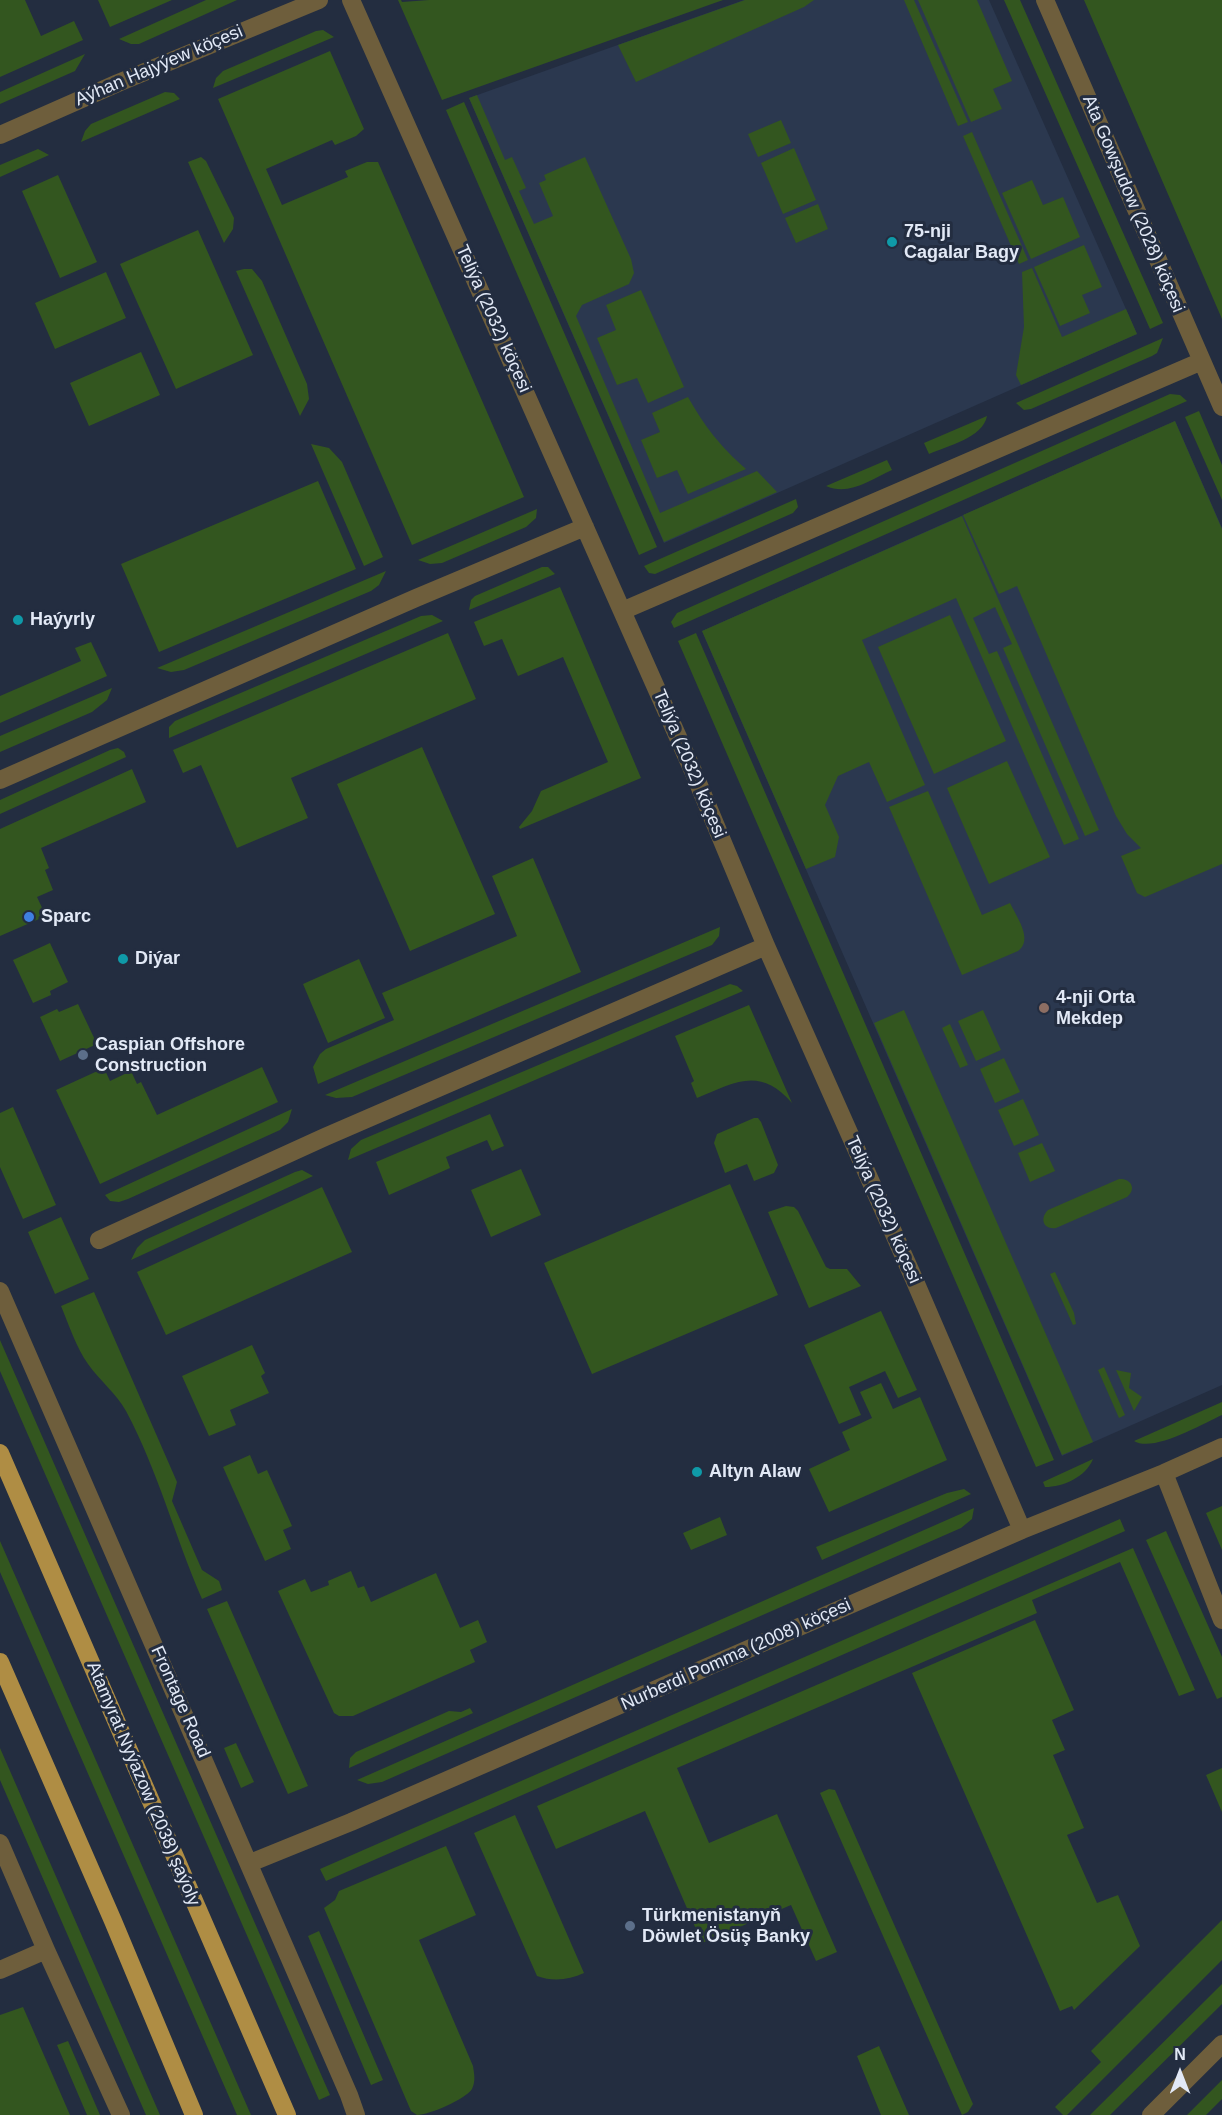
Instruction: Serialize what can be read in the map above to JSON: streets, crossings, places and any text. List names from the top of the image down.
{
  "streets": {
    "main road": ["Atamyrat Nyýazow (2038) şaýoly"],
    "street": [
      "Aýhan Hajyýew köçesi",
      "Ata Gowşudow (2028) köçesi",
      "Teliýa (2032) köçesi",
      "Nurberdi Pomma (2008) köçesi",
      "Frontage Road"
    ]
  },
  "crossings": [
    ["Teliýa (2032) köçesi", "Nurberdi Pomma (2008) köçesi"],
    ["Nurberdi Pomma (2008) köçesi", "Frontage Road"]
  ],
  "places": [
    "75-nji Cagalar Bagy",
    "Haýyrly",
    "Sparc",
    "Diýar",
    "4-nji Orta Mekdep",
    "Caspian Offshore Construction",
    "Altyn Alaw",
    "Türkmenistanyň Döwlet Ösüş Banky"
  ],
  "north": "top"
}
